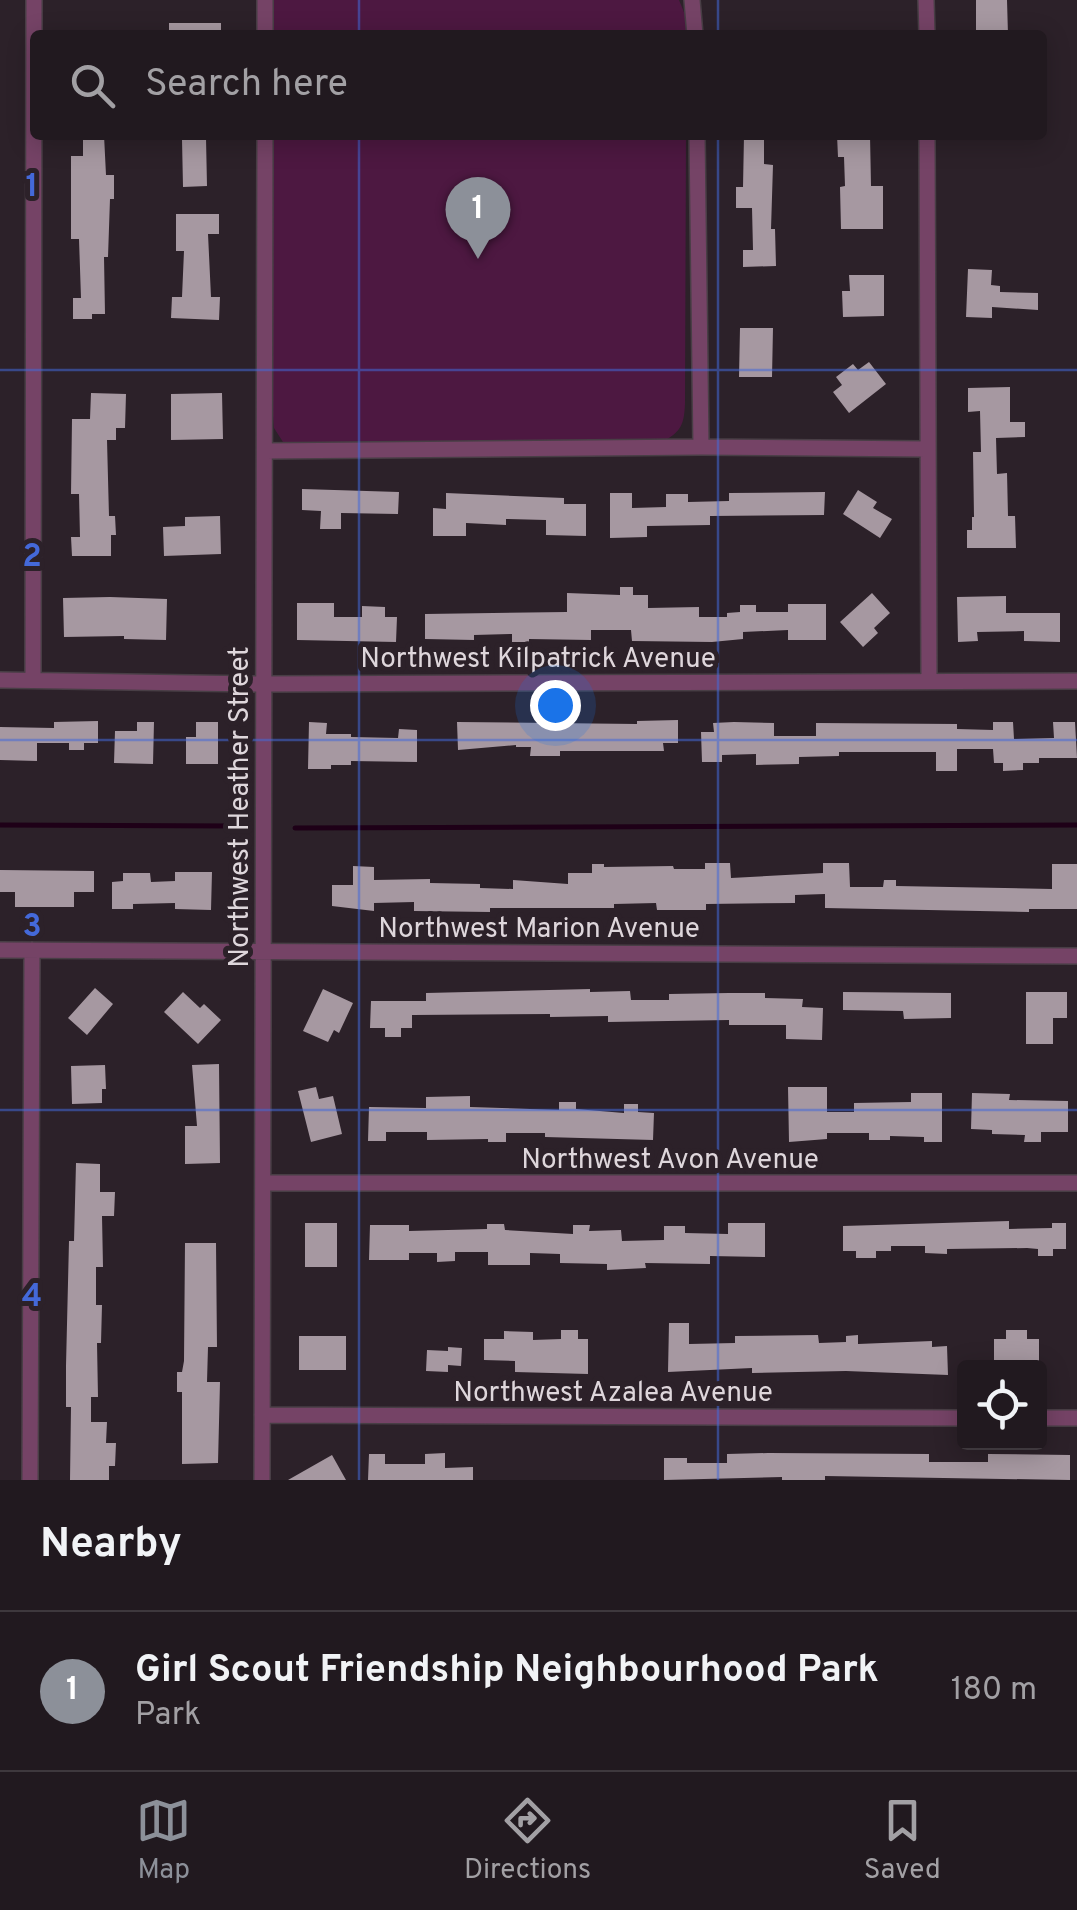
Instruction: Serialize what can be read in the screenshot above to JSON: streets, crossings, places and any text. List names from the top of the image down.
{
  "streets": {
    "street": [
      "Northwest Kilpatrick Avenue",
      "Northwest Heather Street",
      "Northwest Marion Avenue",
      "Northwest Avon Avenue",
      "Northwest Azalea Avenue"
    ]
  },
  "crossings": [
    ["Northwest Kilpatrick Avenue", "Northwest Heather Street"],
    ["Northwest Heather Street", "Northwest Marion Avenue"],
    ["Northwest Heather Street", "Northwest Avon Avenue"],
    ["Northwest Heather Street", "Northwest Azalea Avenue"]
  ],
  "page": {
    "search": "Search here",
    "pins": "1",
    "heading": "Nearby",
    "list": [
      {
        "mark": "1",
        "name": "Girl Scout Friendship Neighbourhood Park",
        "note": "Park",
        "value": "180 m"
      }
    ],
    "nav": ["Map", "Directions", "Saved"]
  },
  "grid": {
    "rows": [
      "1",
      "2",
      "3",
      "4"
    ]
  }
}
